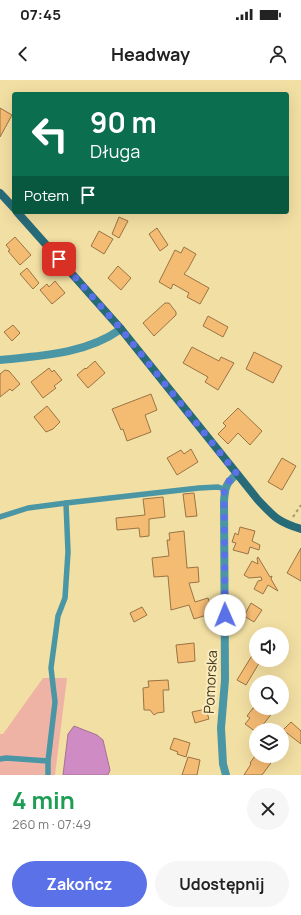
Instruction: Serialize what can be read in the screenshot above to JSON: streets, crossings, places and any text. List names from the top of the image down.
{
  "streets": {
    "street": ["Pomorska"]
  },
  "page": {
    "status": "07:45",
    "header": "Headway",
    "turn": ["90 m", "Długa"],
    "then": "Potem",
    "heading": ["4 min", "260 m · 07:49"],
    "buttons": ["Zakończ", "Udostępnij"]
  }
}
